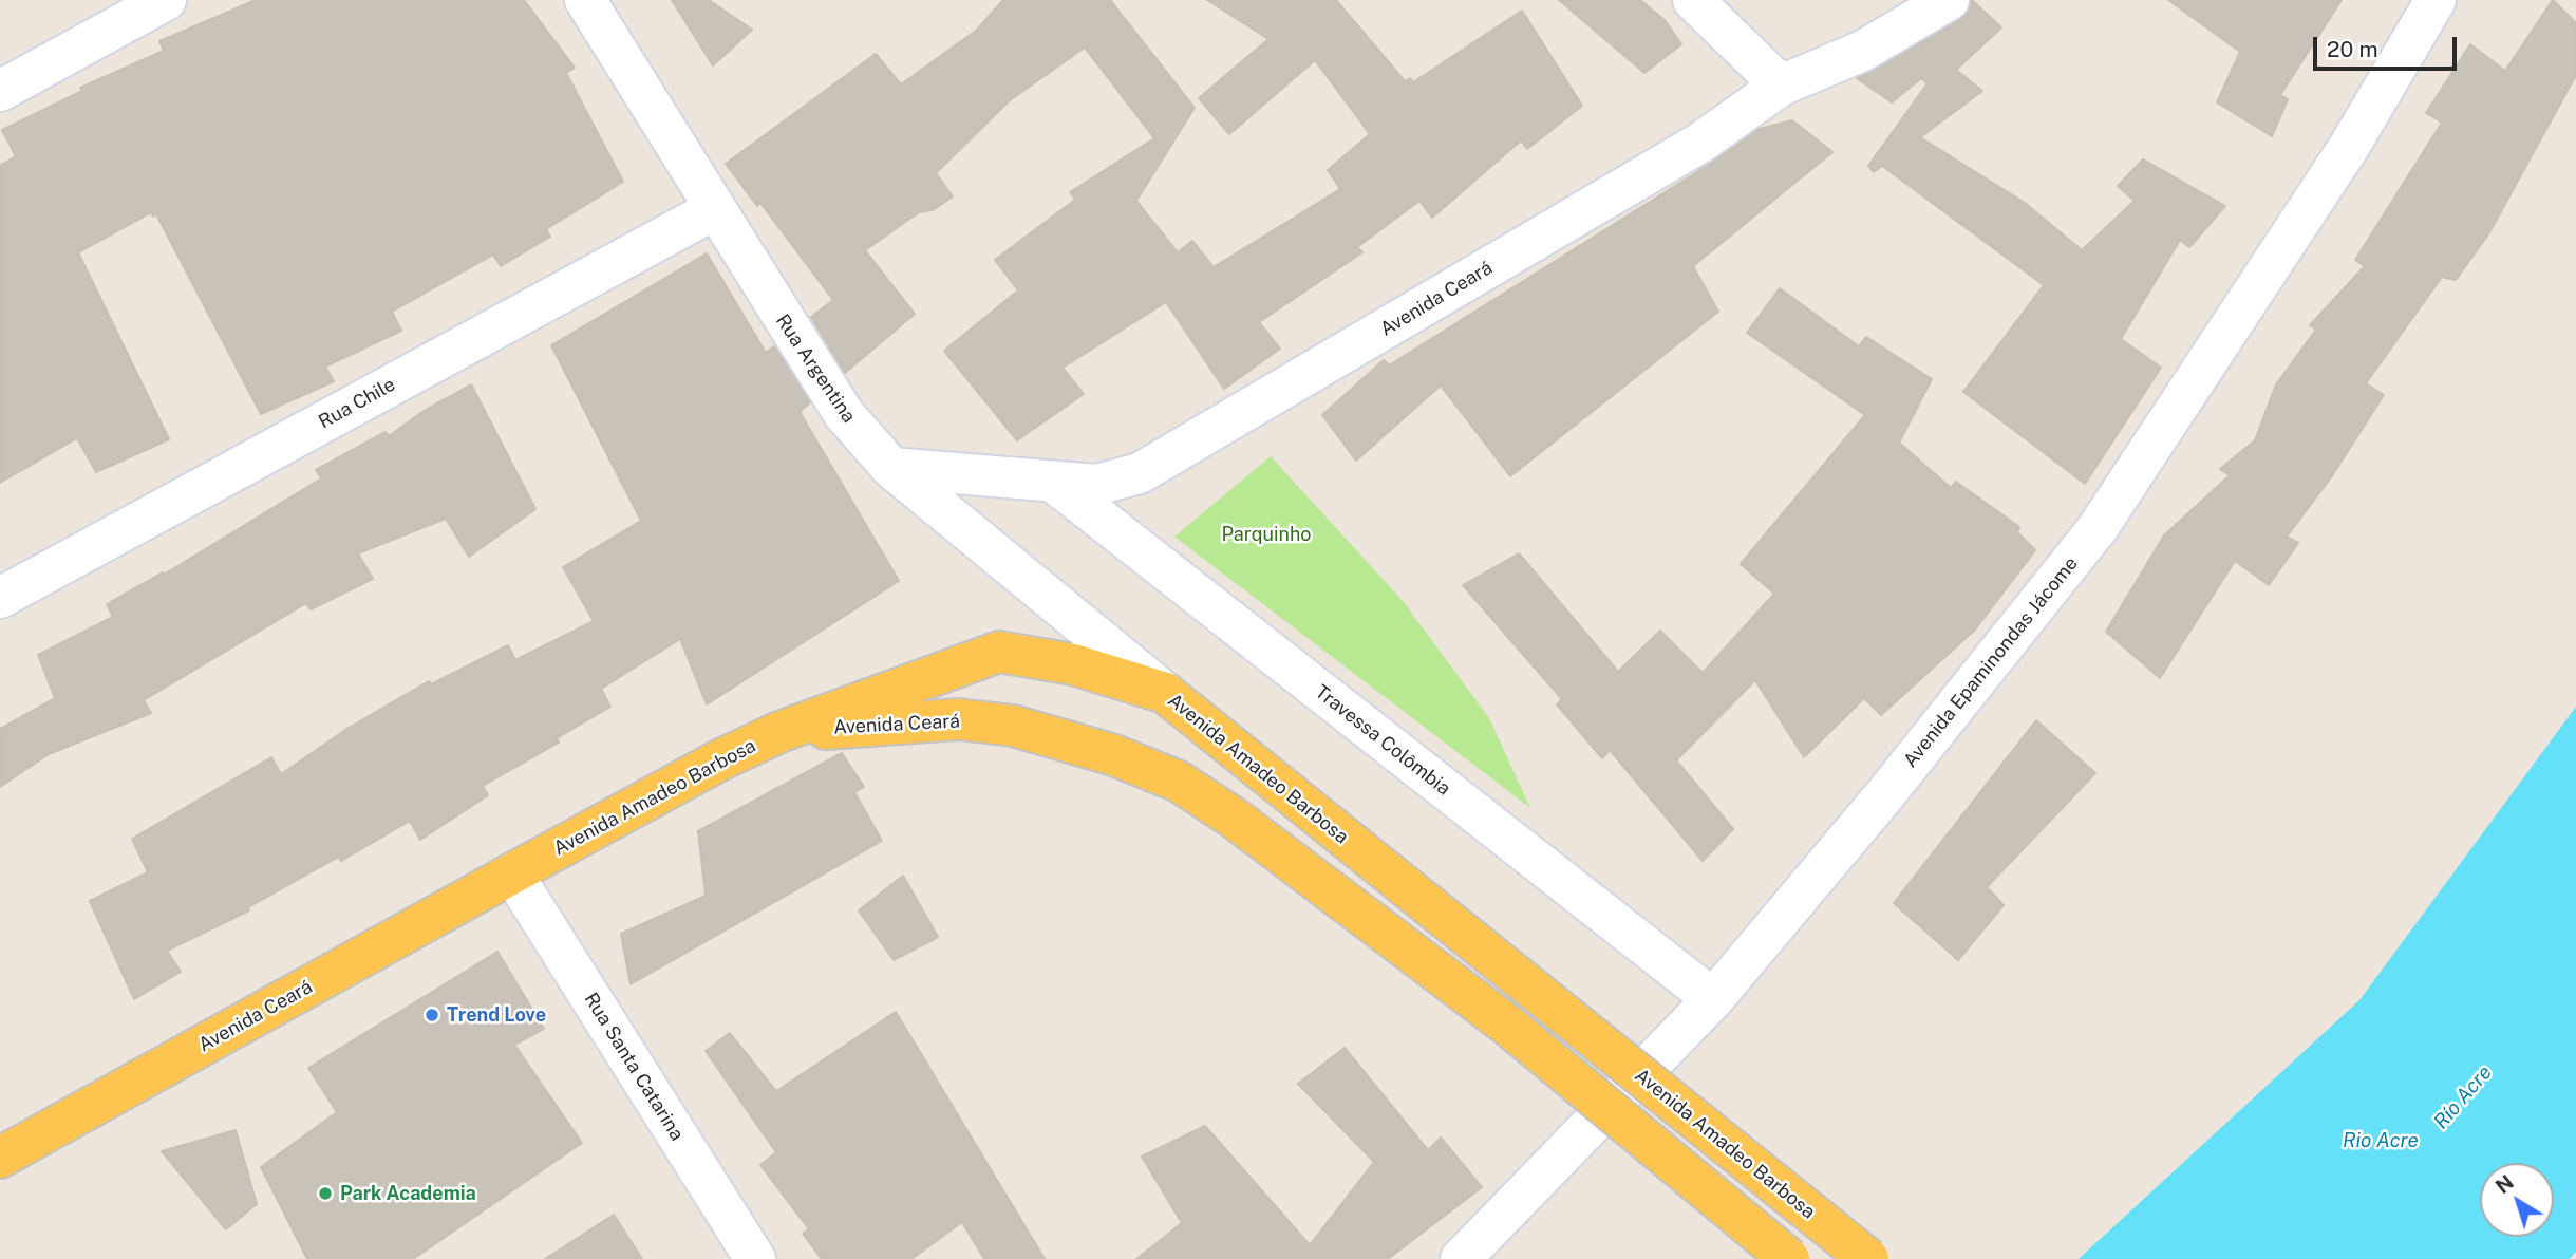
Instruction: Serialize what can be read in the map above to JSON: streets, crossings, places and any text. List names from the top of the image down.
{
  "streets": {
    "main road": ["Avenida Ceará", "Avenida Amadeo Barbosa"],
    "street": [
      "Rua Argentina",
      "Rua Chile",
      "Avenida Epaminondas Jácome",
      "Travessa Colômbia",
      "Rua Santa Catarina"
    ]
  },
  "crossings": [
    ["Avenida Ceará", "Rua Argentina"],
    ["Avenida Ceará", "Travessa Colômbia"],
    ["Avenida Ceará", "Avenida Amadeo Barbosa"],
    ["Avenida Ceará", "Rua Santa Catarina"],
    ["Rua Argentina", "Rua Chile"],
    ["Rua Argentina", "Avenida Amadeo Barbosa"],
    ["Avenida Epaminondas Jácome", "Travessa Colômbia"],
    ["Avenida Amadeo Barbosa", "Rua Santa Catarina"]
  ],
  "water": ["Río Acre", "Rio Acre"],
  "parks": ["Parquinho"],
  "places": ["Trend Love", "Park Academia"],
  "scale_bar": "20 m",
  "north": "top left"
}
